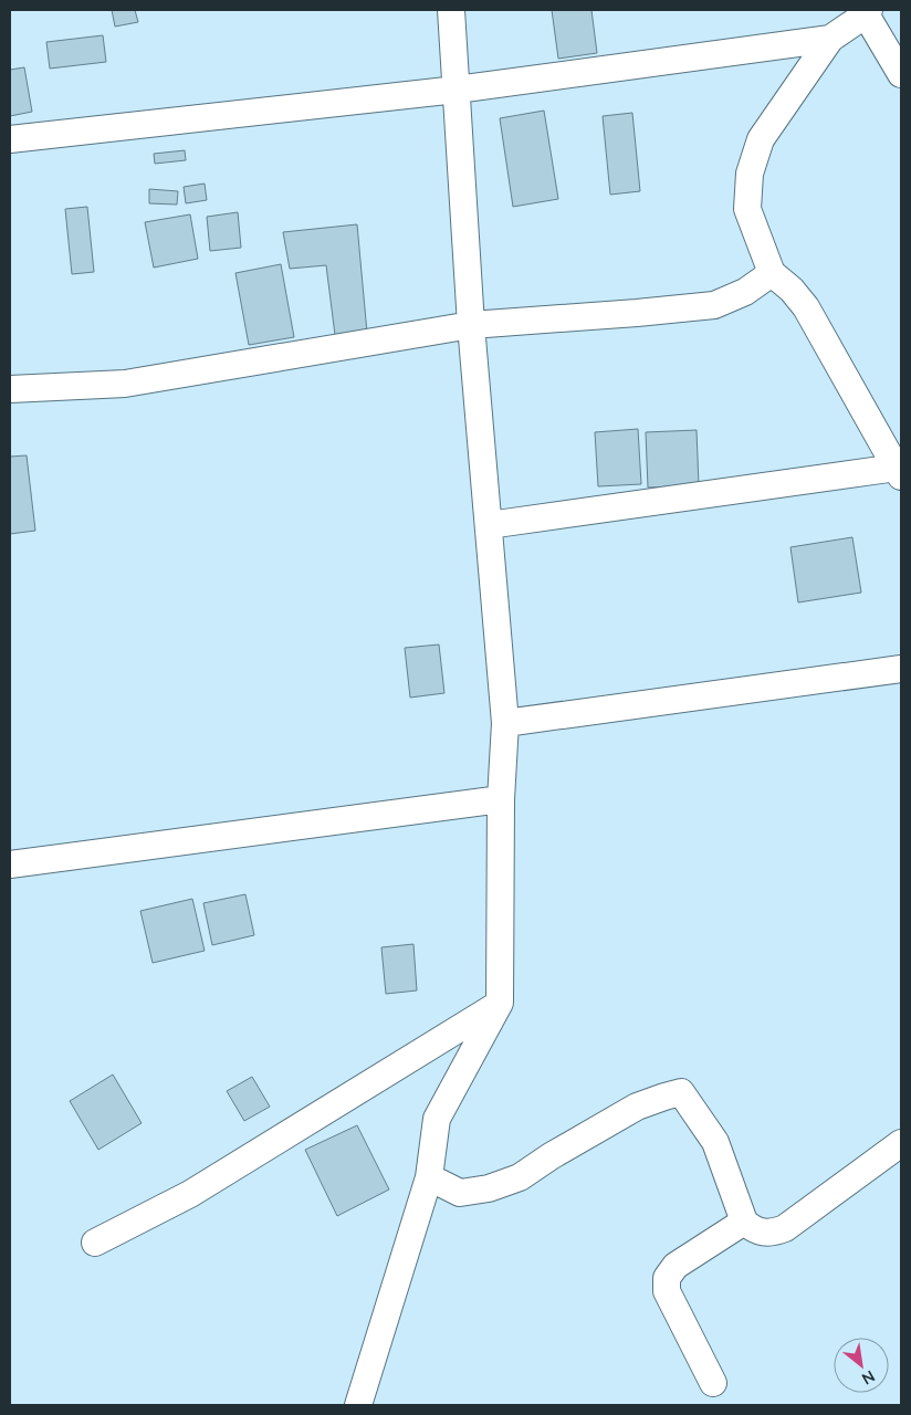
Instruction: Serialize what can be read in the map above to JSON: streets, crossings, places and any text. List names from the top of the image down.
{
  "north": "bottom right"
}
